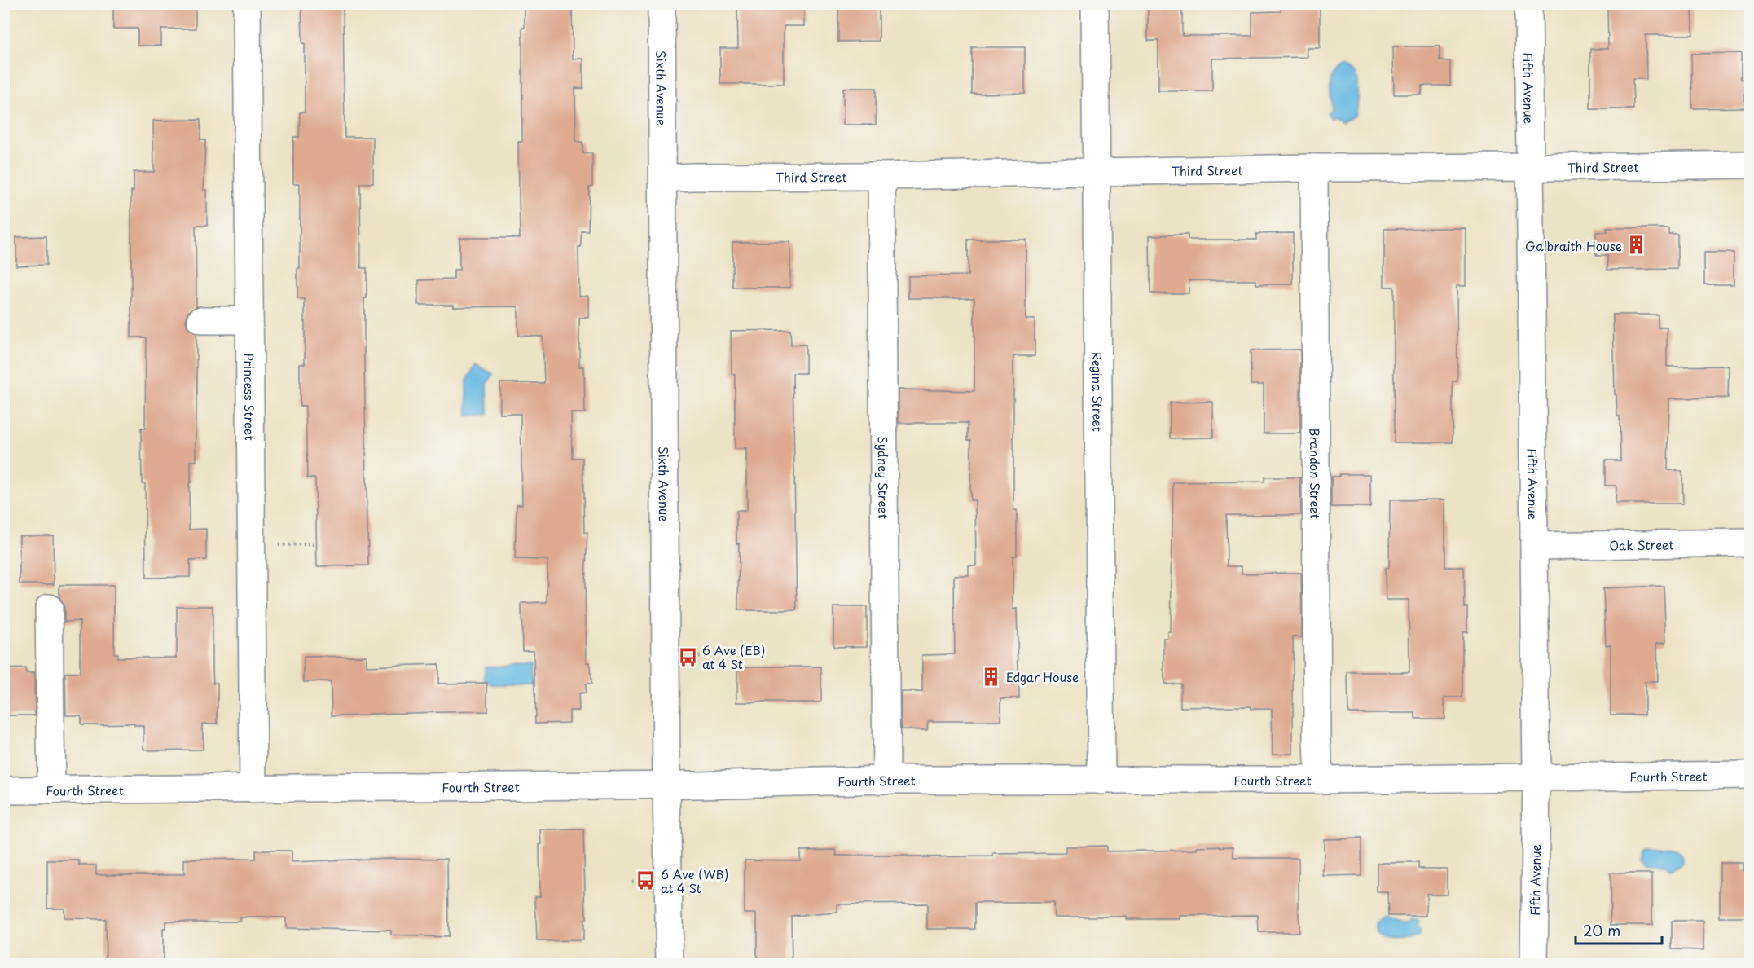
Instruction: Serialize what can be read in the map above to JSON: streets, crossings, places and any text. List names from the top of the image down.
{
  "streets": {
    "street": [
      "Sixth Avenue",
      "Fifth Avenue",
      "Third Street",
      "Regina Street",
      "Princess Street",
      "Brandon Street",
      "Sydney Street",
      "Oak Street",
      "Fourth Street"
    ]
  },
  "crossings": [
    ["Sixth Avenue", "Third Street"],
    ["Sixth Avenue", "Fourth Street"],
    ["Fifth Avenue", "Third Street"],
    ["Fifth Avenue", "Oak Street"],
    ["Fifth Avenue", "Fourth Street"],
    ["Third Street", "Regina Street"],
    ["Third Street", "Brandon Street"],
    ["Third Street", "Sydney Street"],
    ["Regina Street", "Fourth Street"],
    ["Princess Street", "Fourth Street"],
    ["Brandon Street", "Fourth Street"],
    ["Sydney Street", "Fourth Street"]
  ],
  "places": {
    "building": ["Galbraith House", "Edgar House"],
    "bus stop": ["6 Ave (EB) at 4 St", "6 Ave (WB) at 4 St"]
  },
  "scale_bar": "20 m"
}
